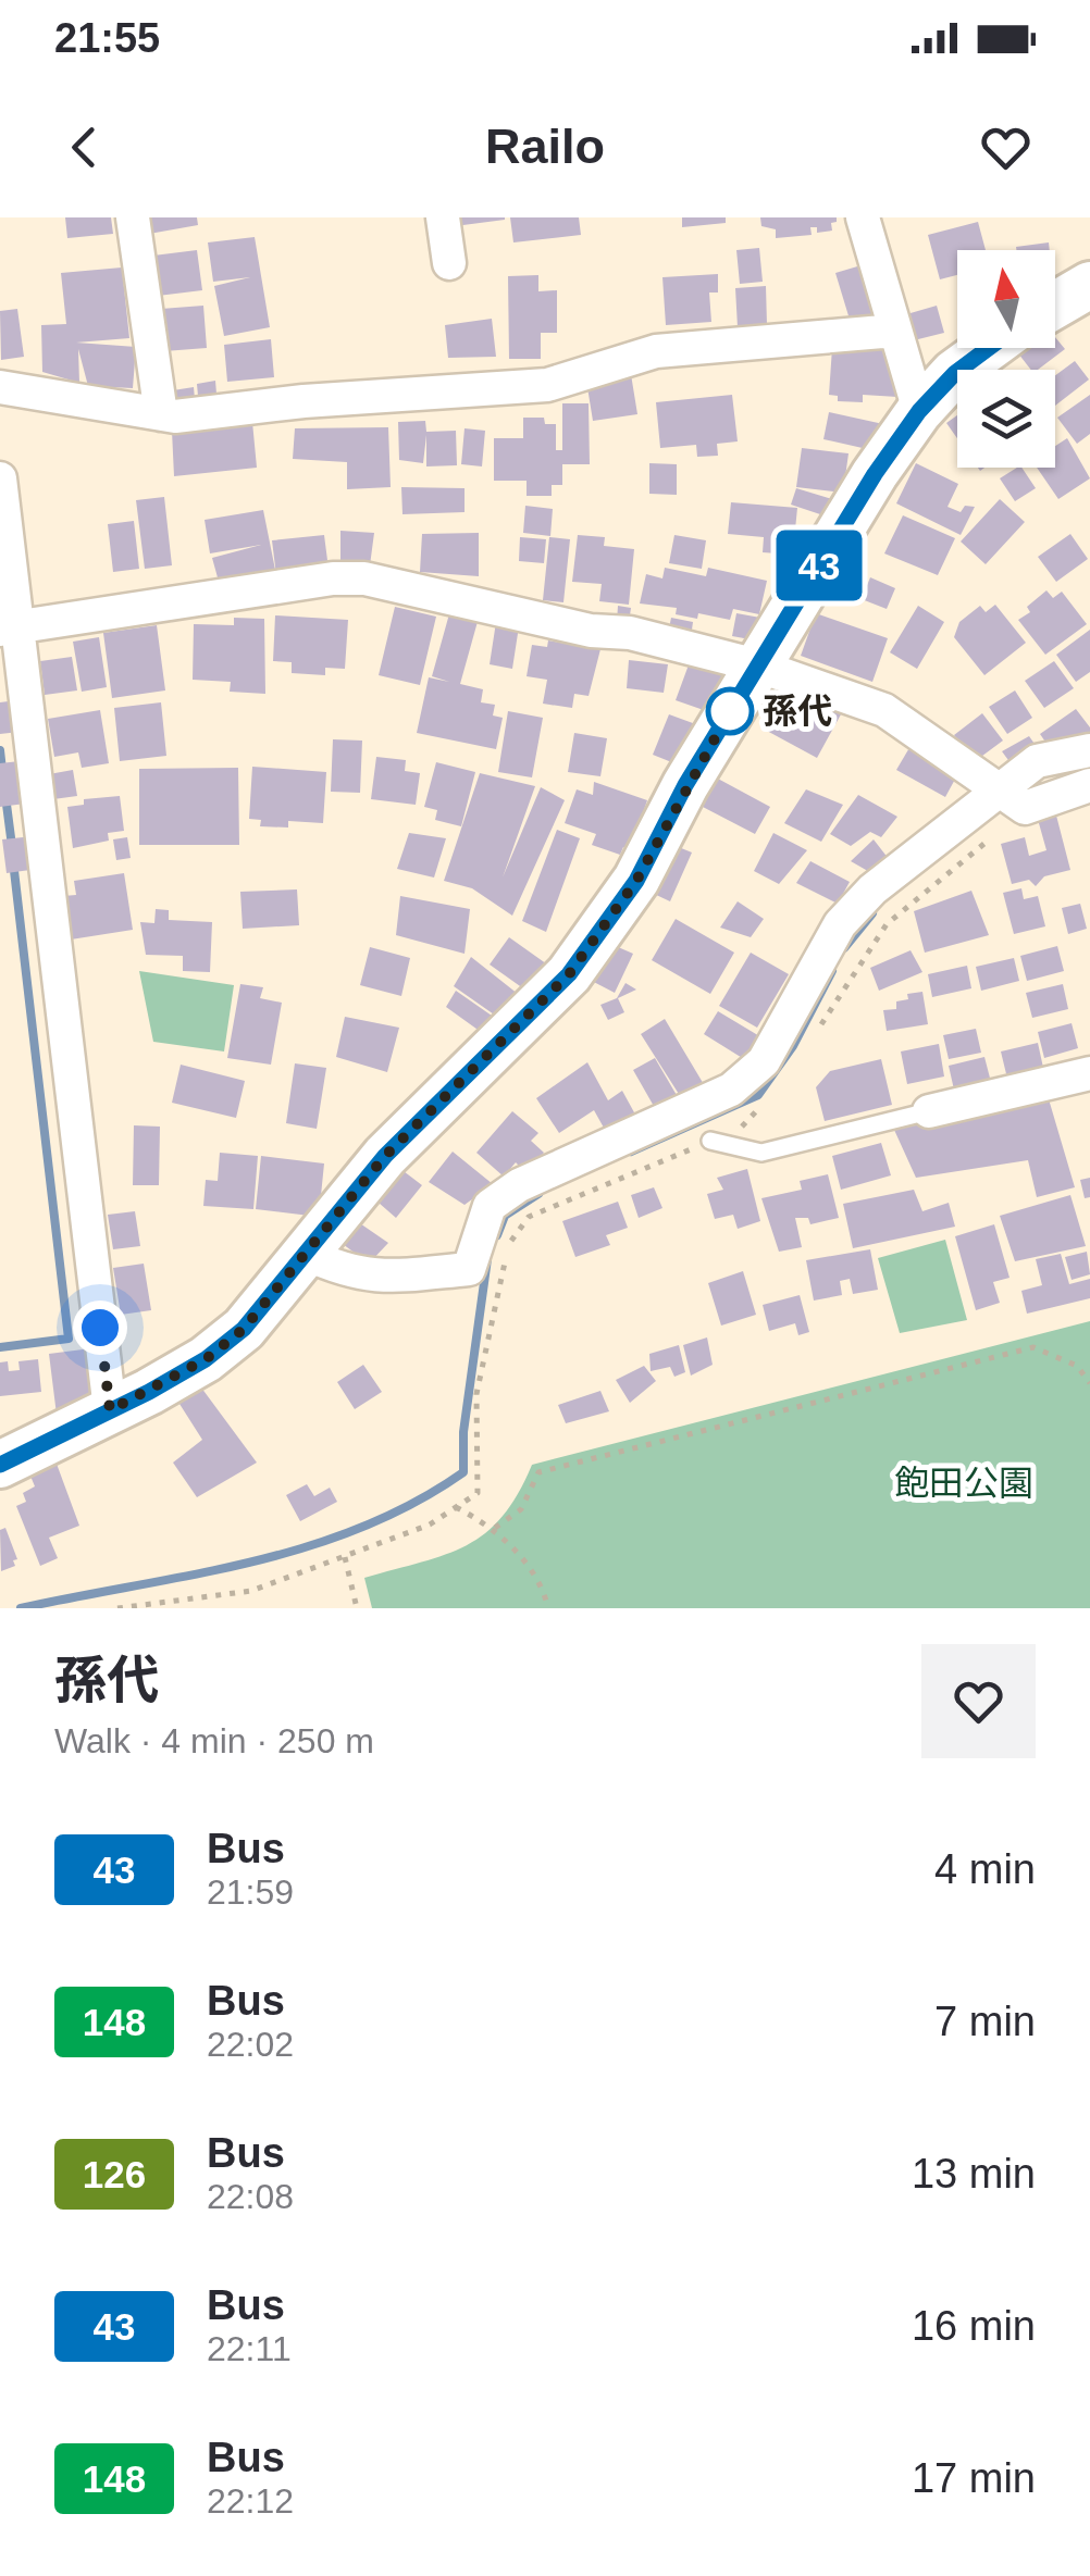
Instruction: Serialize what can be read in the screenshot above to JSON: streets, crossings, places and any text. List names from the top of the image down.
{
  "parks": ["飽田公園"],
  "places": ["孫代"],
  "lines": ["bus line 43"],
  "north": "top",
  "page": {
    "status": "21:55",
    "header": "Railo",
    "on_map": "43",
    "heading": ["孫代", "Walk · 4 min · 250 m"],
    "list": [
      {
        "mark": "43",
        "name": "Bus",
        "note": "21:59",
        "value": "4 min"
      },
      {
        "mark": "148",
        "name": "Bus",
        "note": "22:02",
        "value": "7 min"
      },
      {
        "mark": "126",
        "name": "Bus",
        "note": "22:08",
        "value": "13 min"
      },
      {
        "mark": "43",
        "name": "Bus",
        "note": "22:11",
        "value": "16 min"
      },
      {
        "mark": "148",
        "name": "Bus",
        "note": "22:12",
        "value": "17 min"
      }
    ]
  }
}
